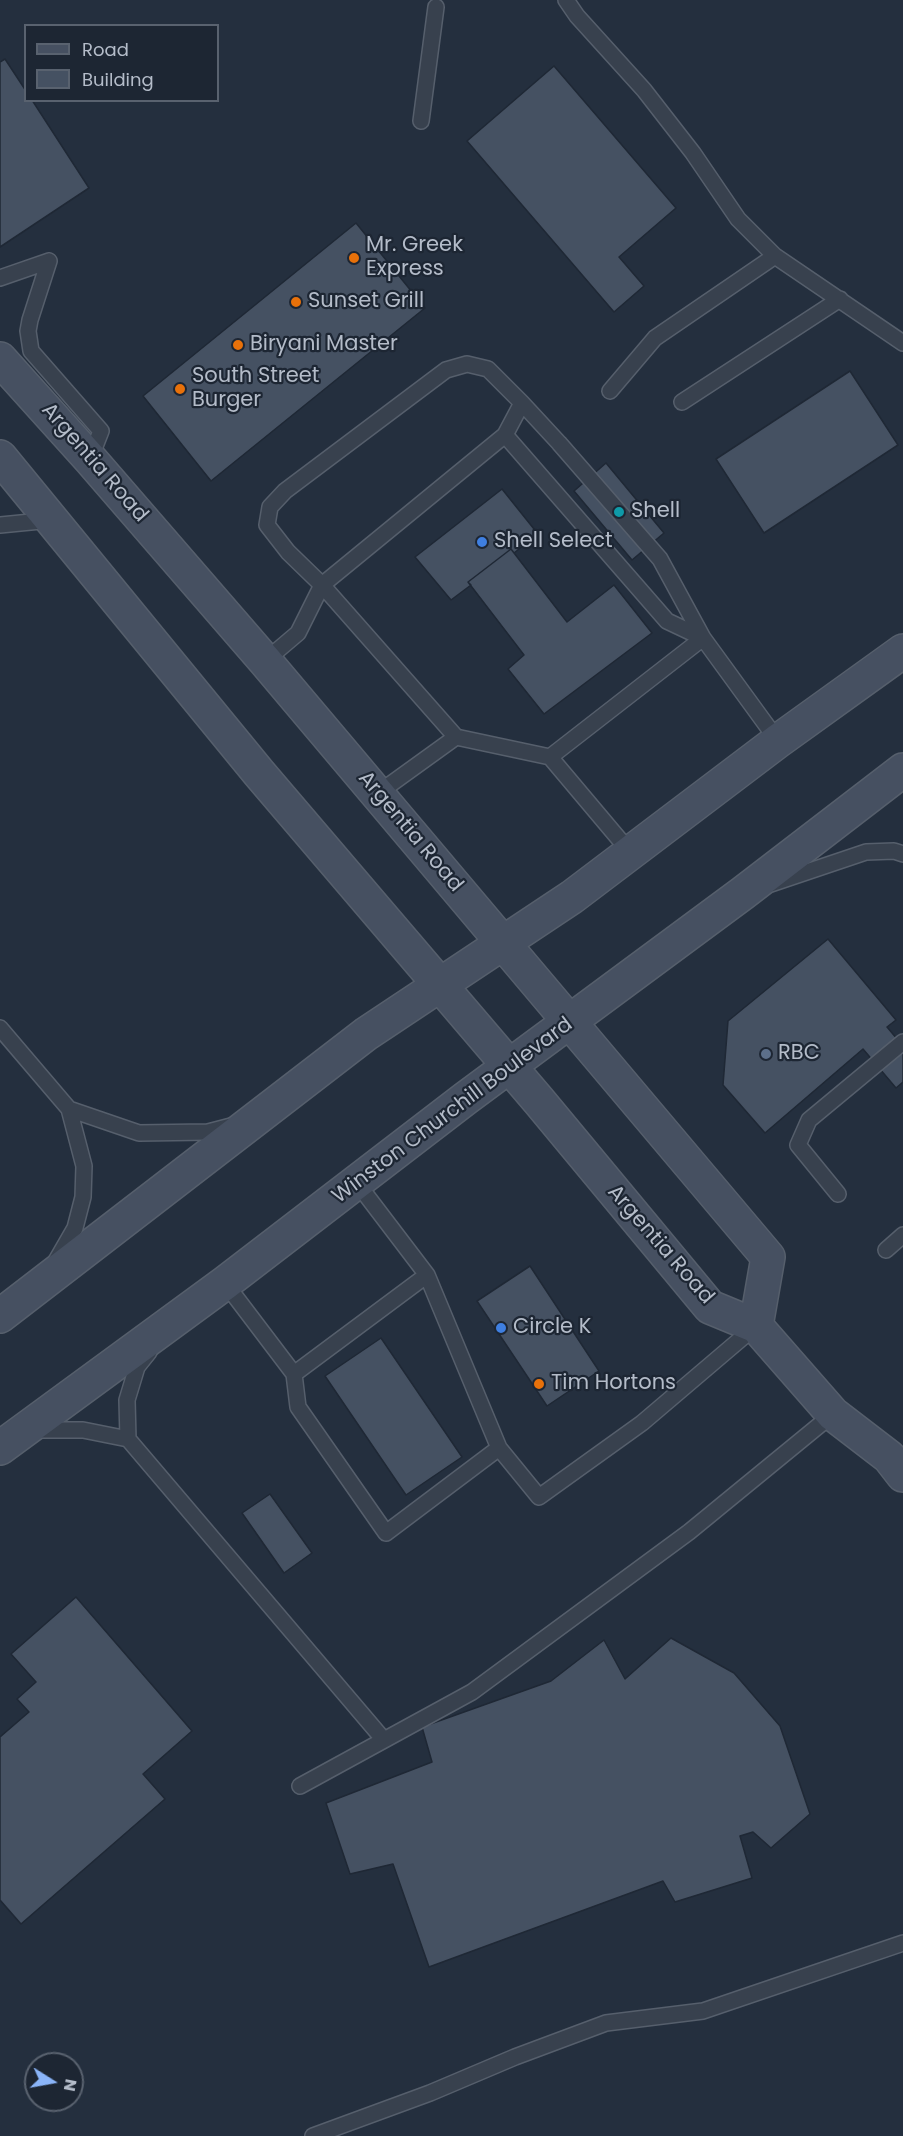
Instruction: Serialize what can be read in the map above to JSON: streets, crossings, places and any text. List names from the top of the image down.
{
  "streets": {
    "street": ["Argentia Road", "Winston Churchill Boulevard"]
  },
  "crossings": [
    ["Argentia Road", "Winston Churchill Boulevard"]
  ],
  "places": [
    "Mr. Greek Express",
    "Sunset Grill",
    "Biryani Master",
    "South Street Burger",
    "Shell",
    "Shell Select",
    "RBC",
    "Circle K",
    "Tim Hortons"
  ],
  "legend": ["Road", "Building"],
  "north": "right"
}
